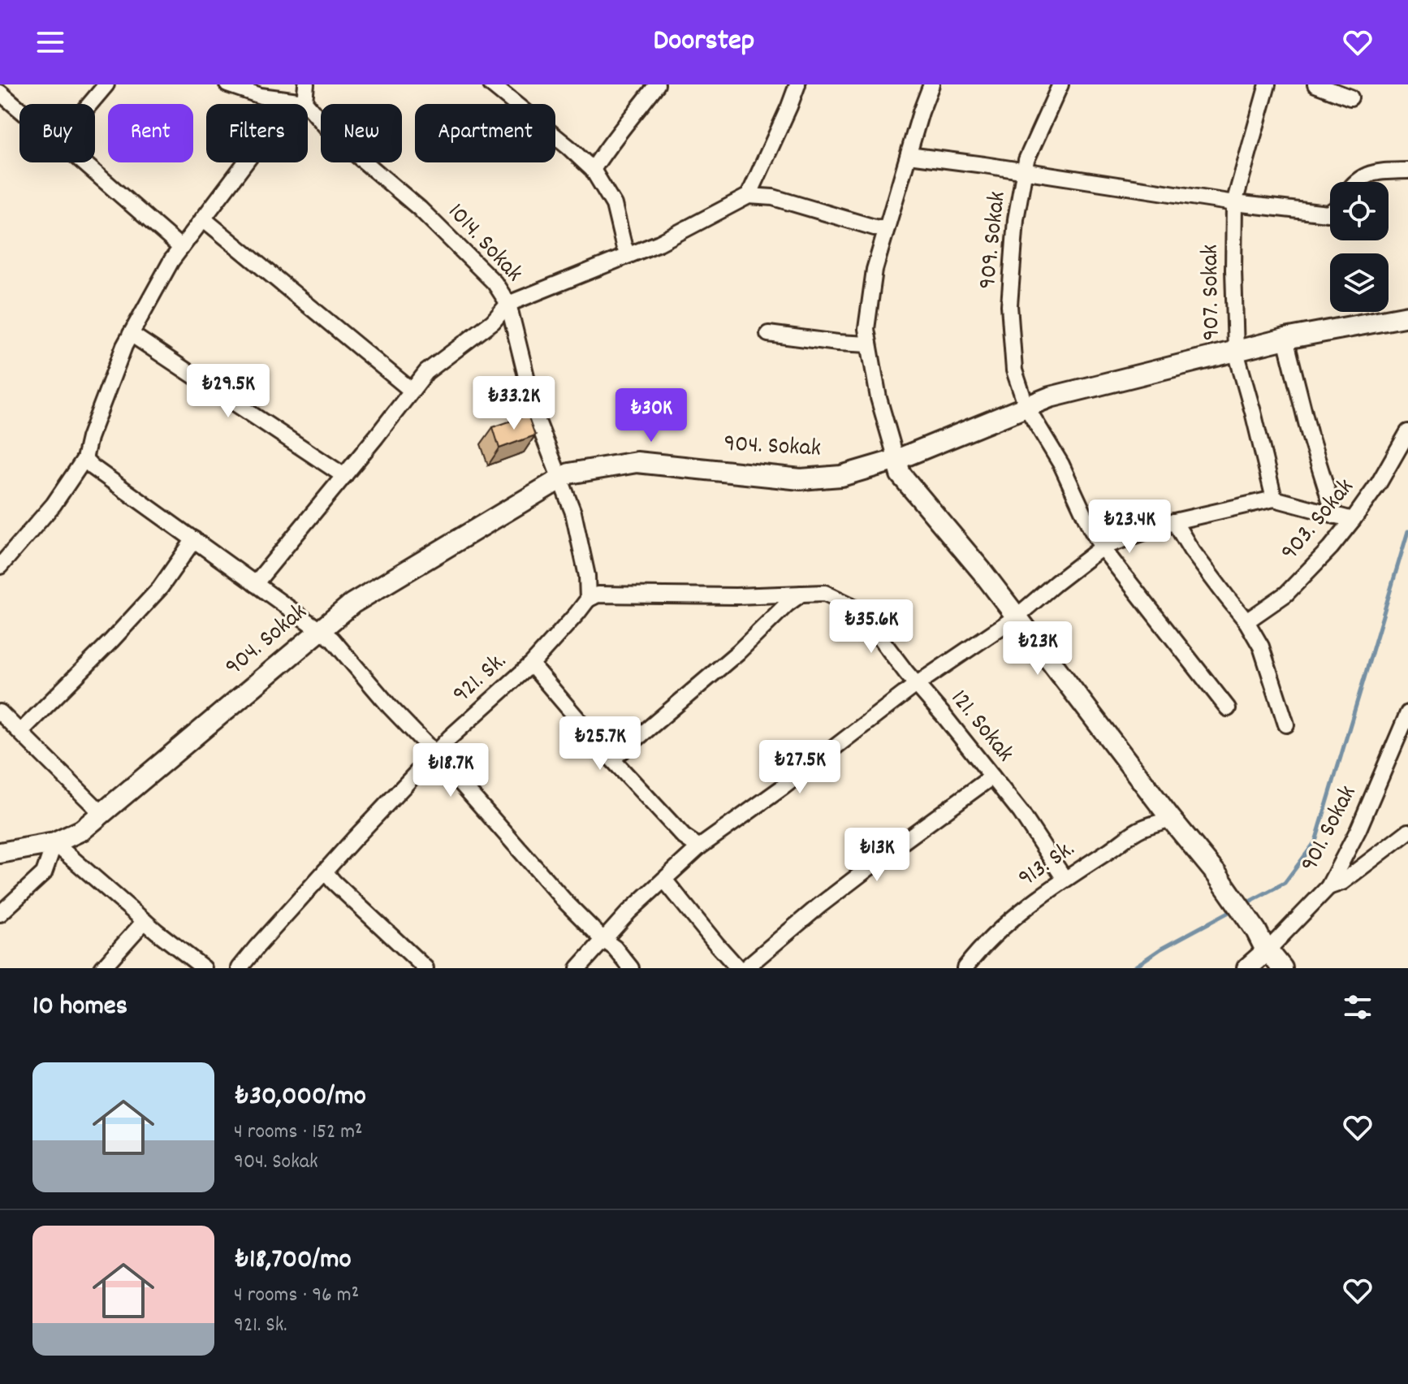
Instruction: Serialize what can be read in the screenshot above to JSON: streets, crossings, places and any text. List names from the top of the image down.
{
  "streets": {
    "street": [
      "909. Sokak",
      "1014. Sokak",
      "907. Sokak",
      "904. Sokak",
      "903. Sokak",
      "921. Sk.",
      "121. Sokak",
      "901. Sokak",
      "913. Sk."
    ]
  },
  "crossings": [
    ["909. Sokak", "904. Sokak"],
    ["1014. Sokak", "904. Sokak"],
    ["907. Sokak", "904. Sokak"],
    ["921. Sk.", "121. Sokak"],
    ["121. Sokak", "913. Sk."]
  ],
  "page": {
    "header": "Doorstep",
    "chip": [
      "Buy",
      "Rent",
      "Filters",
      "New",
      "Apartment"
    ],
    "price": [
      "₺29.5K",
      "₺33.2K",
      "₺30K",
      "₺23.4K",
      "₺35.6K",
      "₺23K",
      "₺25.7K",
      "₺27.5K",
      "₺18.7K",
      "₺13K"
    ],
    "heading": "10 homes",
    "list": [
      {
        "name": "₺30,000/mo",
        "note": "4 rooms · 152 m² · 904. Sokak"
      },
      {
        "name": "₺18,700/mo",
        "note": "4 rooms · 96 m² · 921. Sk."
      }
    ]
  }
}
